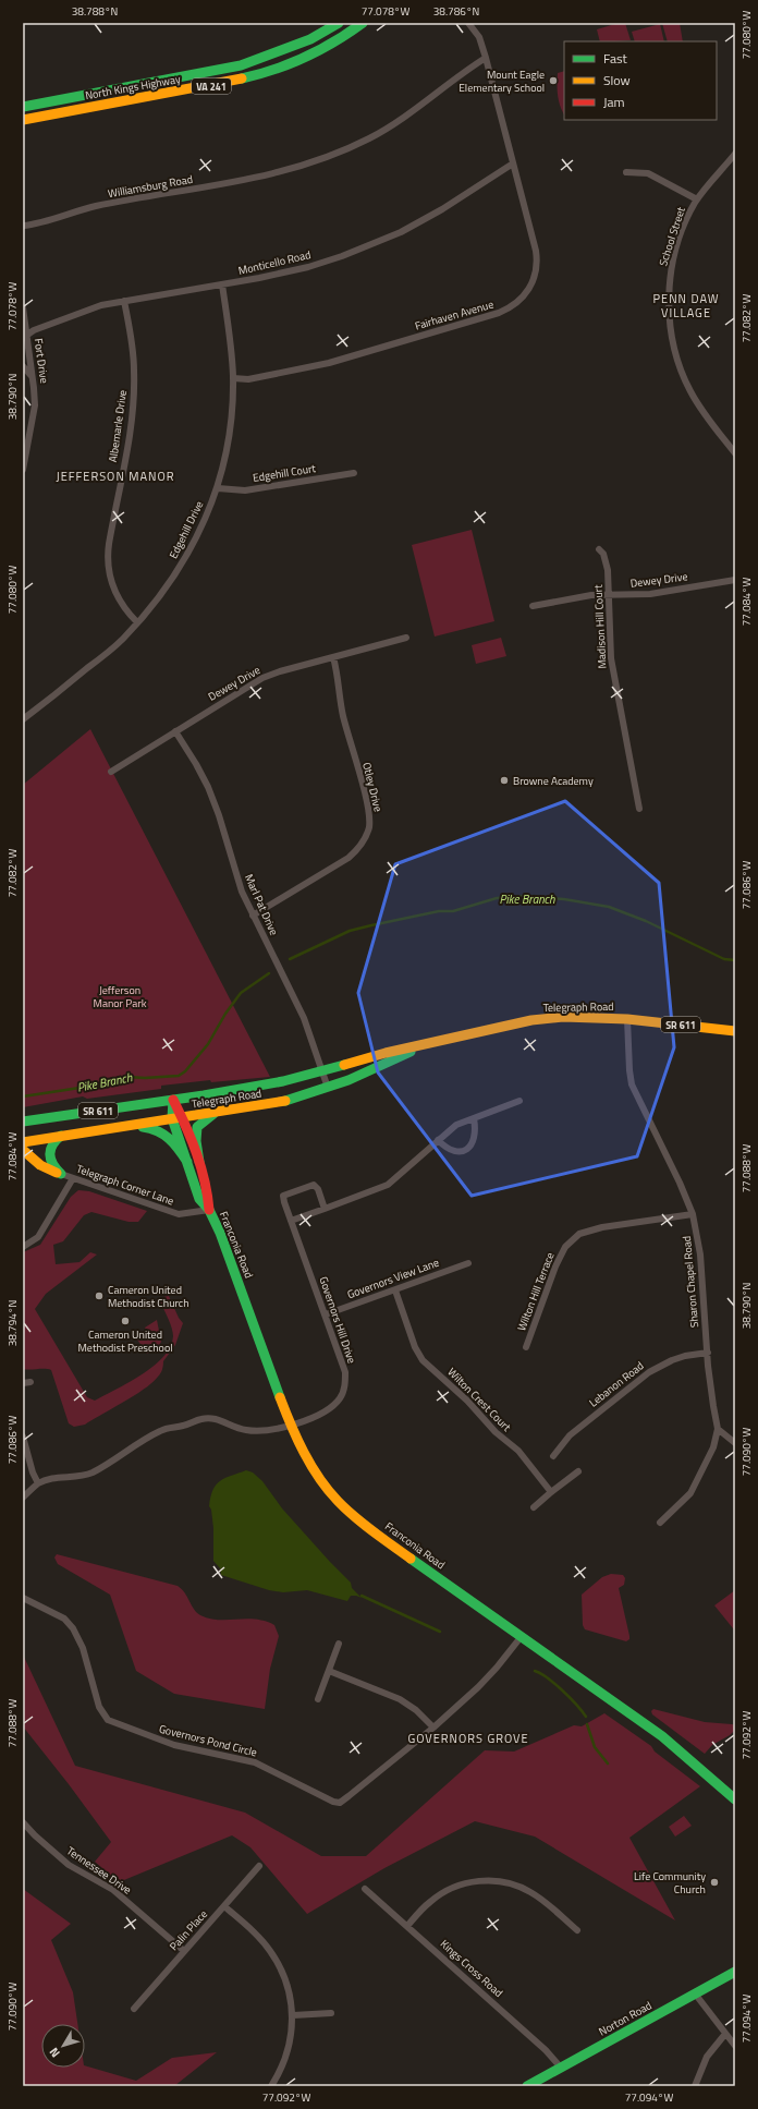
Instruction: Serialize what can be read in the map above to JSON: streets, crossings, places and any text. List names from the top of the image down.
{
  "streets": {
    "main road": [
      "VA 241",
      "North Kings Highway",
      "Telegraph Road",
      "SR 611",
      "Franconia Road",
      "Norton Road"
    ],
    "street": [
      "Williamsburg Road",
      "School Street",
      "Monticello Road",
      "Fairhaven Avenue",
      "Fort Drive",
      "Albemarle Drive",
      "Edgehill Court",
      "Edgehill Drive",
      "Dewey Drive",
      "Madison Hill Court",
      "Otley Drive",
      "Marl Pat Drive",
      "Telegraph Corner Lane",
      "Governors View Lane",
      "Sharon Chapel Road",
      "Wilton Hill Terrace",
      "Governors Hill Drive",
      "Lebanon Road",
      "Wilton Crest Court",
      "Governors Pond Circle",
      "Tennessee Drive",
      "Palin Place",
      "Kings Cross Road"
    ]
  },
  "crossings": [
    ["Williamsburg Road", "Fairhaven Avenue"],
    ["Monticello Road", "Fairhaven Avenue"],
    ["Monticello Road", "Fort Drive"],
    ["Monticello Road", "Albemarle Drive"],
    ["Monticello Road", "Edgehill Drive"],
    ["Fairhaven Avenue", "Edgehill Drive"],
    ["Albemarle Drive", "Edgehill Drive"],
    ["Edgehill Court", "Edgehill Drive"],
    ["Dewey Drive", "Madison Hill Court"],
    ["Dewey Drive", "Otley Drive"],
    ["Dewey Drive", "Marl Pat Drive"],
    ["Otley Drive", "Marl Pat Drive"],
    ["Marl Pat Drive", "Telegraph Road"],
    ["Telegraph Road", "Franconia Road"],
    ["Telegraph Road", "Sharon Chapel Road"],
    ["Telegraph Corner Lane", "Franconia Road"],
    ["Franconia Road", "Governors Hill Drive"],
    ["Franconia Road", "Governors Pond Circle"],
    ["Governors View Lane", "Governors Hill Drive"],
    ["Governors View Lane", "Wilton Crest Court"],
    ["Sharon Chapel Road", "Wilton Hill Terrace"],
    ["Sharon Chapel Road", "Lebanon Road"],
    ["Tennessee Drive", "Palin Place"],
    ["Kings Cross Road", "Norton Road"]
  ],
  "districts": ["PENN DAW VILLAGE", "JEFFERSON MANOR", "GOVERNORS GROVE"],
  "water": ["Pike Branch"],
  "parks": ["Jefferson Manor Park"],
  "places": [
    "Mount Eagle Elementary School",
    "Browne Academy",
    "Cameron United Methodist Church",
    "Cameron United Methodist Preschool",
    "Life Community Church"
  ],
  "legend": ["Fast", "Slow", "Jam"],
  "north": "bottom left",
  "coordinates": [
    "38.788°N",
    "77.078°W",
    "38.786°N",
    "77.080°W",
    "77.082°W",
    "38.790°N",
    "77.084°W",
    "77.086°W",
    "77.088°W",
    "38.794°N",
    "77.090°W",
    "77.092°W",
    "77.094°W"
  ]
}
